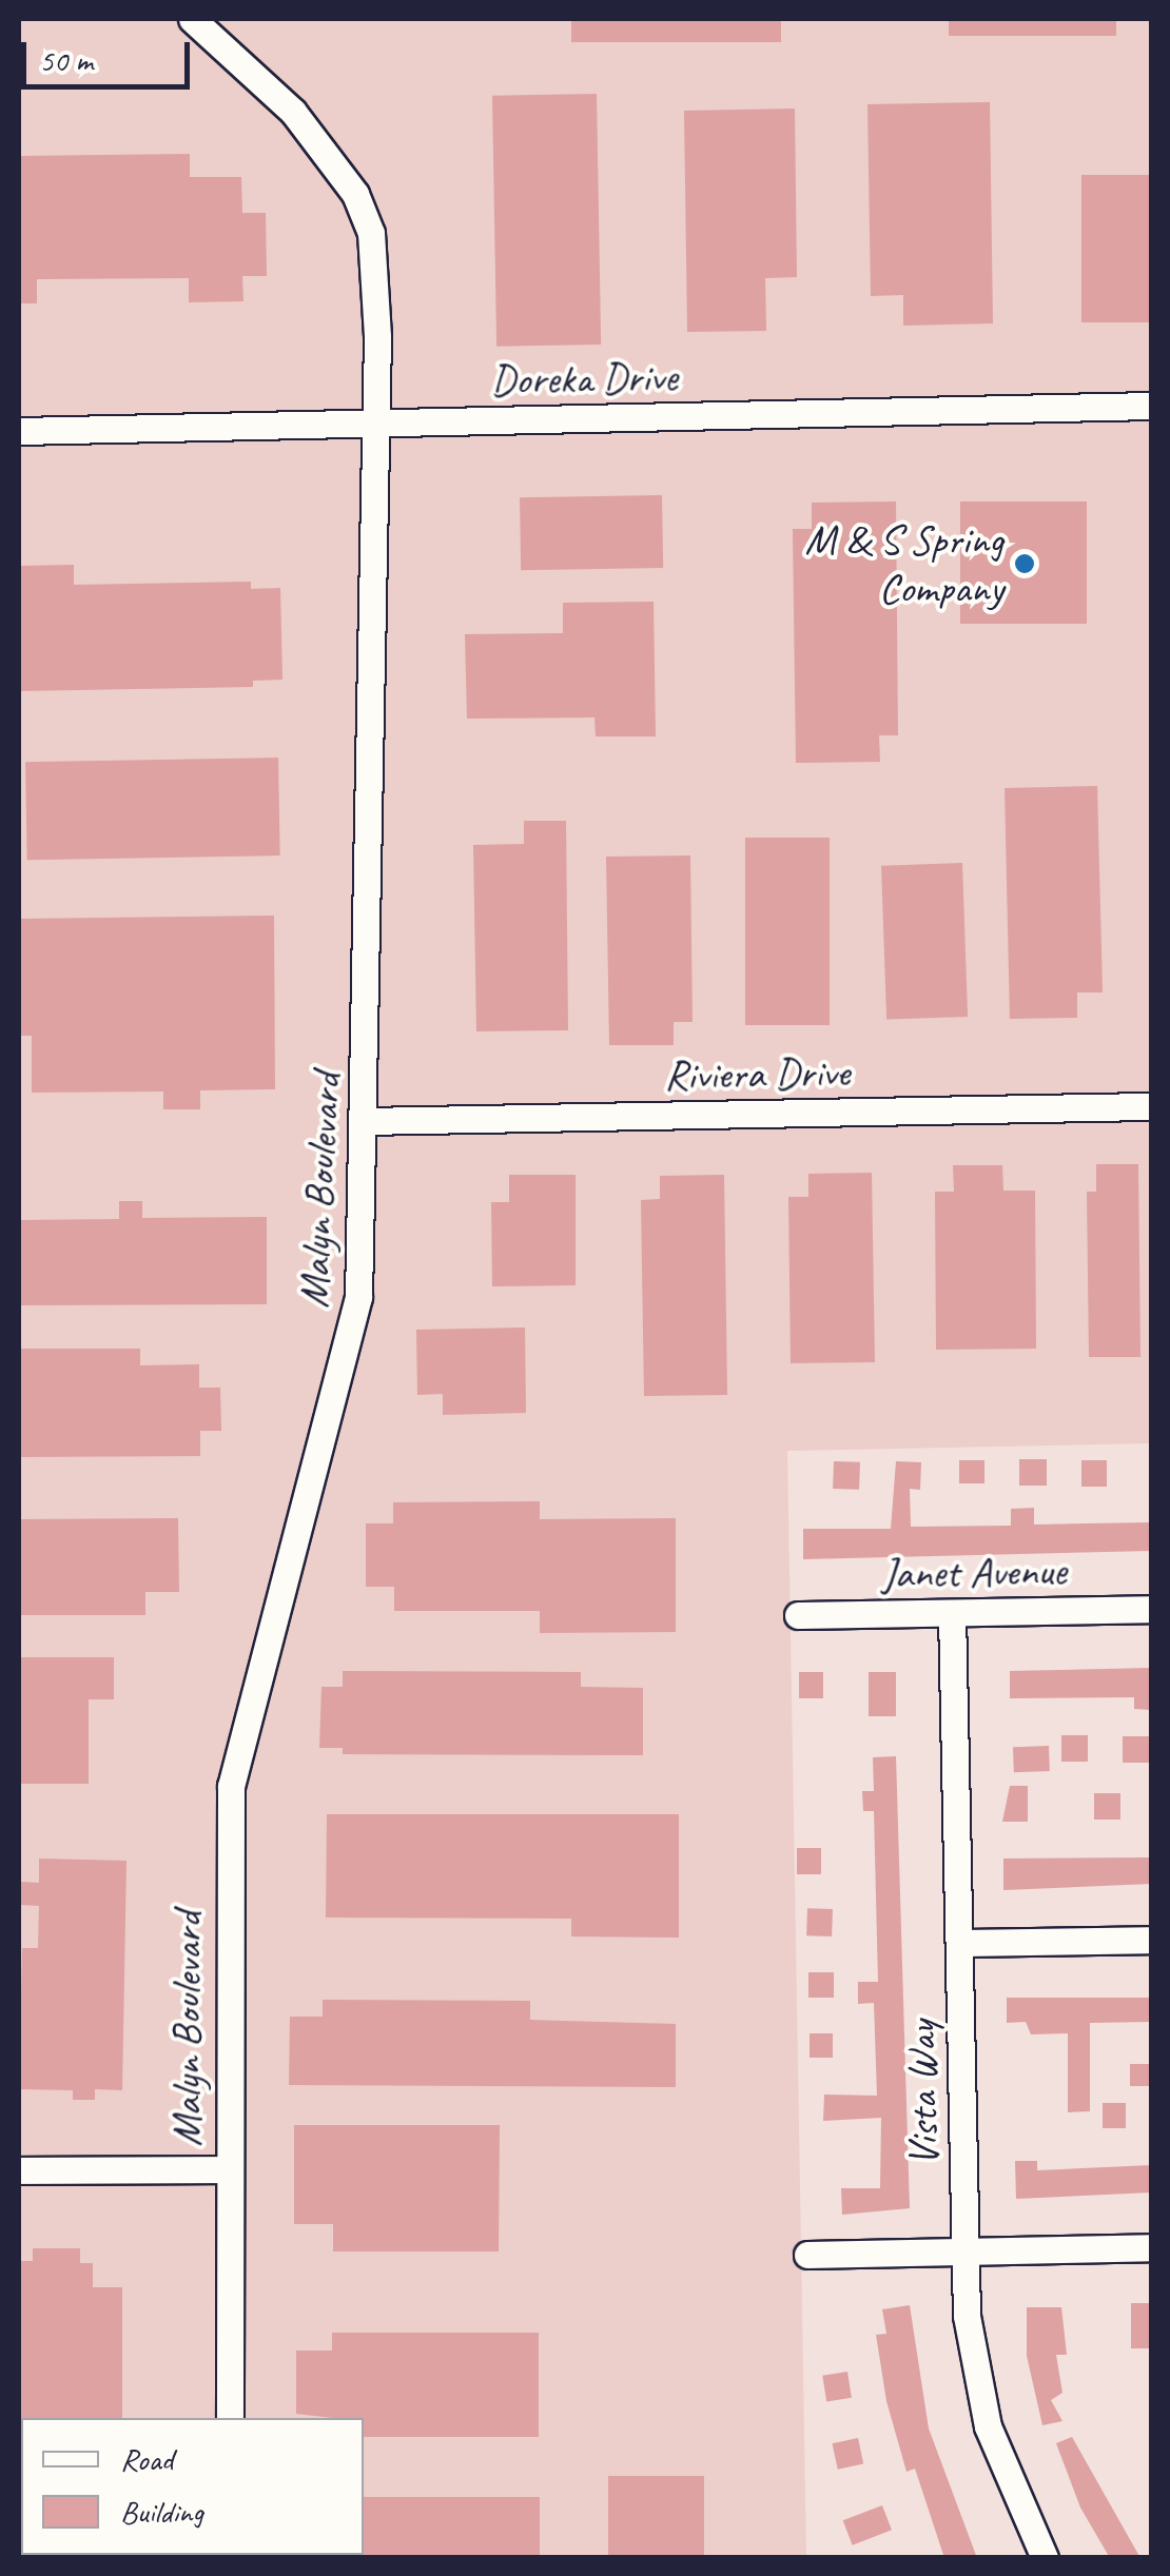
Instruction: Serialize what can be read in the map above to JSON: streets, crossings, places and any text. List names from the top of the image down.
{
  "streets": {
    "street": [
      "Doreka Drive",
      "Riviera Drive",
      "Malyn Boulevard",
      "Janet Avenue",
      "Vista Way"
    ]
  },
  "crossings": [
    ["Doreka Drive", "Malyn Boulevard"],
    ["Riviera Drive", "Malyn Boulevard"],
    ["Janet Avenue", "Vista Way"]
  ],
  "places": ["M & S Spring Company"],
  "legend": ["Road", "Building"],
  "scale_bar": "50 m"
}
